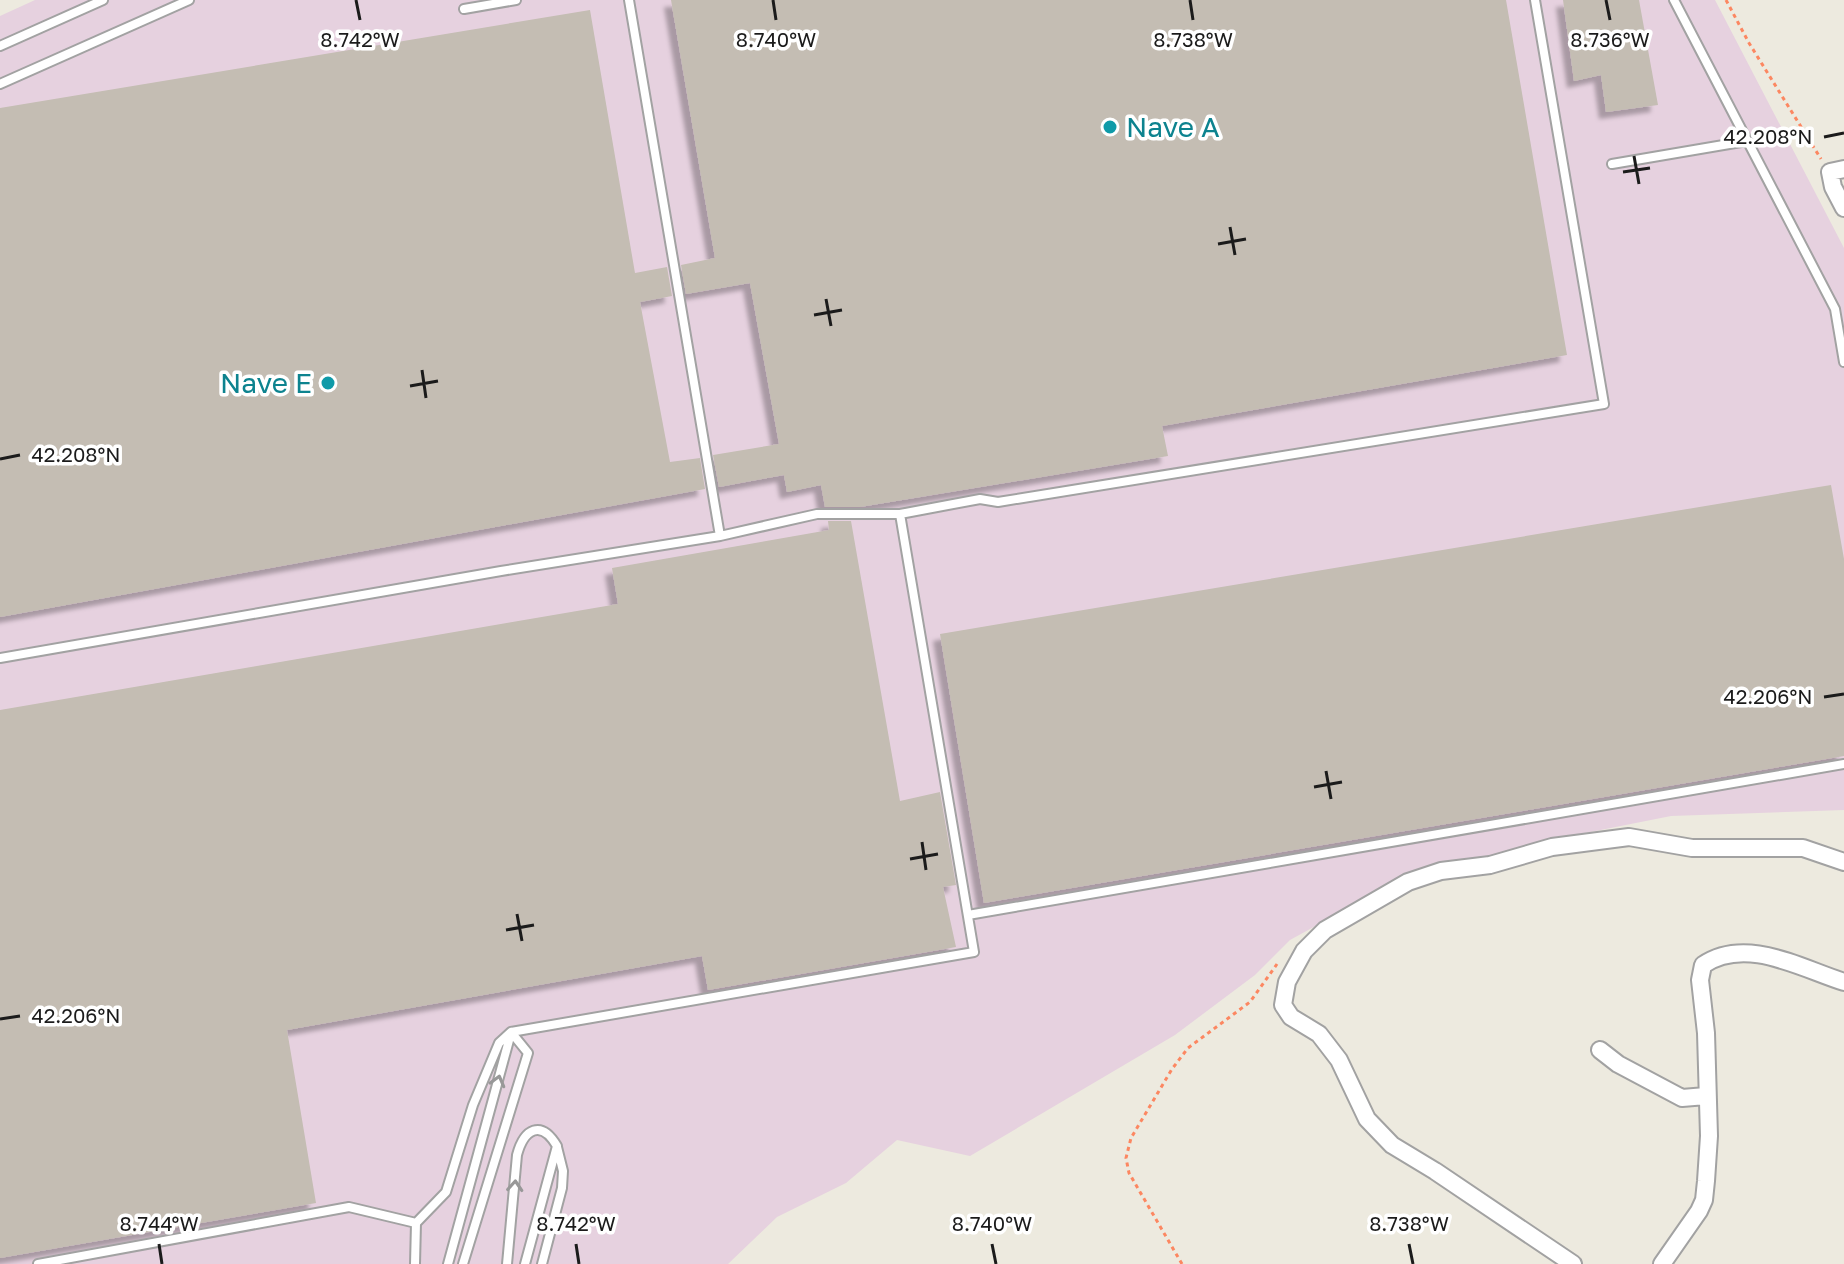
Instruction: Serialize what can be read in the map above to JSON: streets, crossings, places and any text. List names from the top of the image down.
{
  "places": ["Nave A", "Nave E"],
  "coordinates": [
    "8.742°W",
    "8.740°W",
    "8.738°W",
    "8.736°W",
    "42.208°N",
    "42.206°N",
    "8.744°W"
  ]
}
